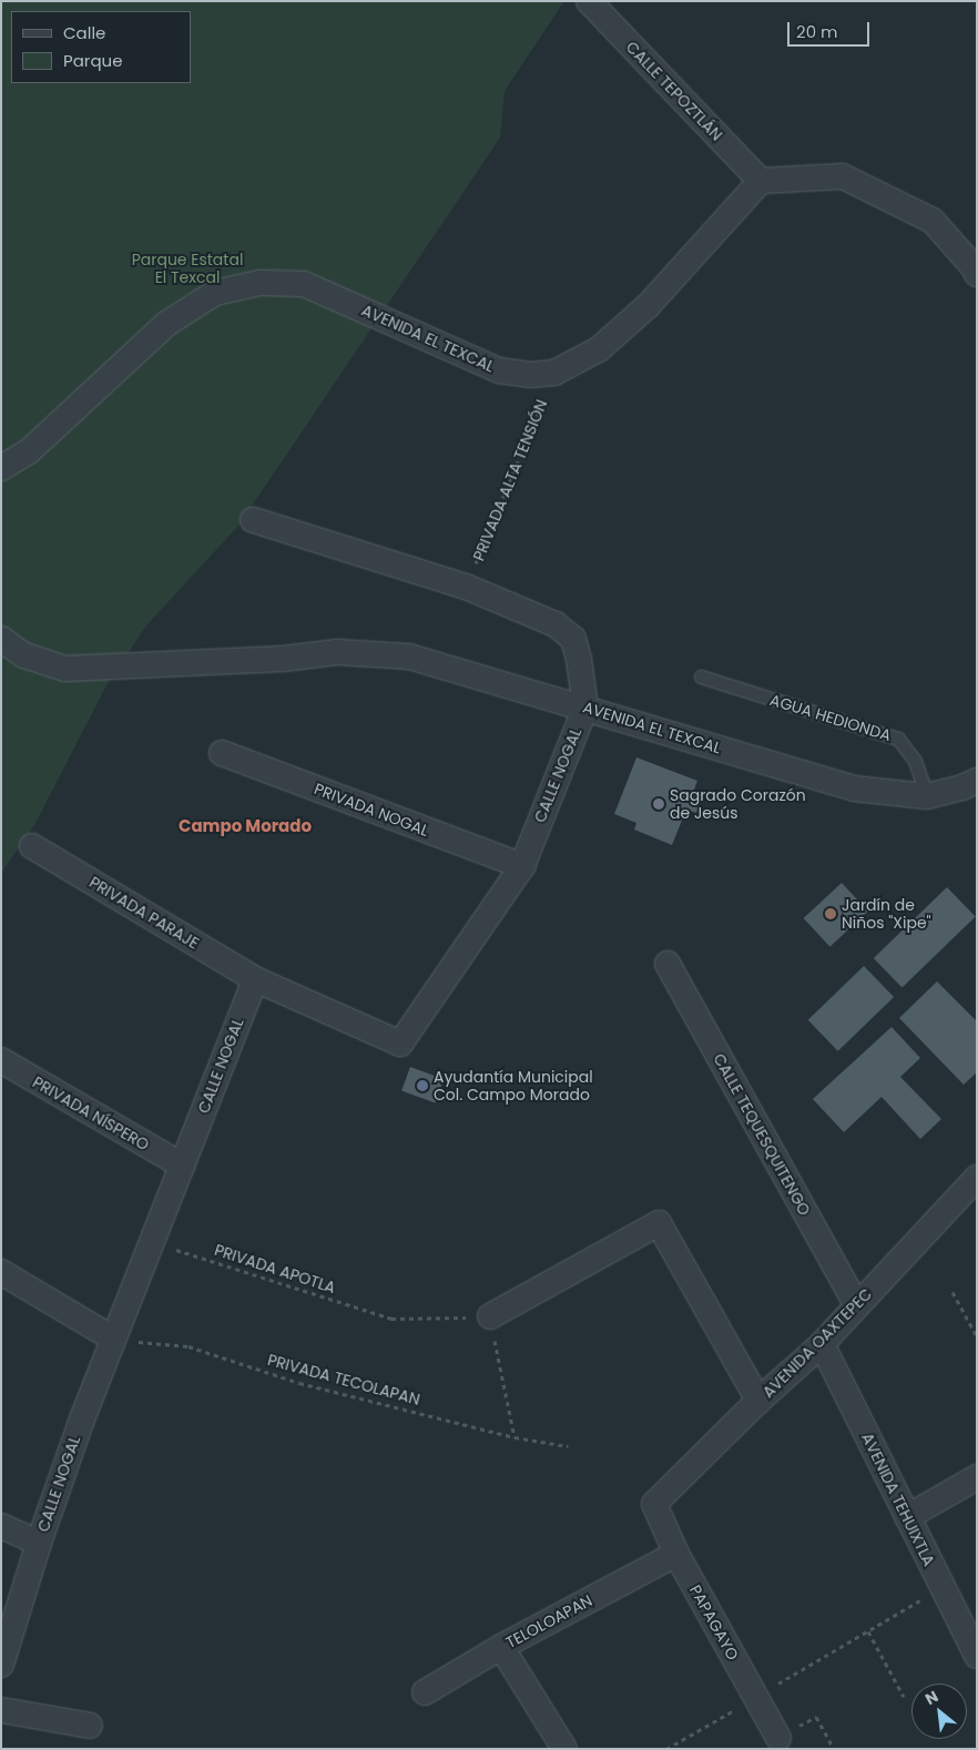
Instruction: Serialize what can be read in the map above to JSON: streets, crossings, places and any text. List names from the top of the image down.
{
  "streets": {
    "street": [
      "CALLE TEPOZTLÁN",
      "AVENIDA EL TEXCAL",
      "CALLE NOGAL",
      "PRIVADA NOGAL",
      "PRIVADA PARAJE",
      "PRIVADA NÍSPERO",
      "CALLE TEQUESQUITENGO",
      "AVENIDA OAXTEPEC",
      "AVENIDA TEHUIXTLA",
      "TELOLOAPAN",
      "PAPAGAYO"
    ],
    "lane": ["AGUA HEDIONDA"],
    "path": ["PRIVADA ALTA TENSIÓN", "PRIVADA APOTLA", "PRIVADA TECOLAPAN"]
  },
  "crossings": [
    ["CALLE TEPOZTLÁN", "AVENIDA EL TEXCAL"],
    ["AVENIDA EL TEXCAL", "PRIVADA ALTA TENSIÓN"],
    ["AVENIDA EL TEXCAL", "AGUA HEDIONDA"],
    ["AVENIDA EL TEXCAL", "CALLE NOGAL"],
    ["CALLE NOGAL", "PRIVADA NOGAL"],
    ["CALLE NOGAL", "PRIVADA PARAJE"],
    ["CALLE NOGAL", "PRIVADA NÍSPERO"],
    ["CALLE NOGAL", "PRIVADA APOTLA"],
    ["CALLE NOGAL", "PRIVADA TECOLAPAN"],
    ["CALLE TEQUESQUITENGO", "AVENIDA OAXTEPEC"],
    ["AVENIDA OAXTEPEC", "AVENIDA TEHUIXTLA"],
    ["AVENIDA OAXTEPEC", "PAPAGAYO"],
    ["TELOLOAPAN", "PAPAGAYO"]
  ],
  "districts": ["Campo Morado"],
  "parks": ["Parque Estatal El Texcal"],
  "places": ["Sagrado Corazón de Jesús", "Jardín de Niños \"Xipe\"", "Ayudantía Municipal Col. Campo Morado"],
  "legend": ["Calle", "Parque"],
  "scale_bar": "20 m",
  "north": "top left"
}
